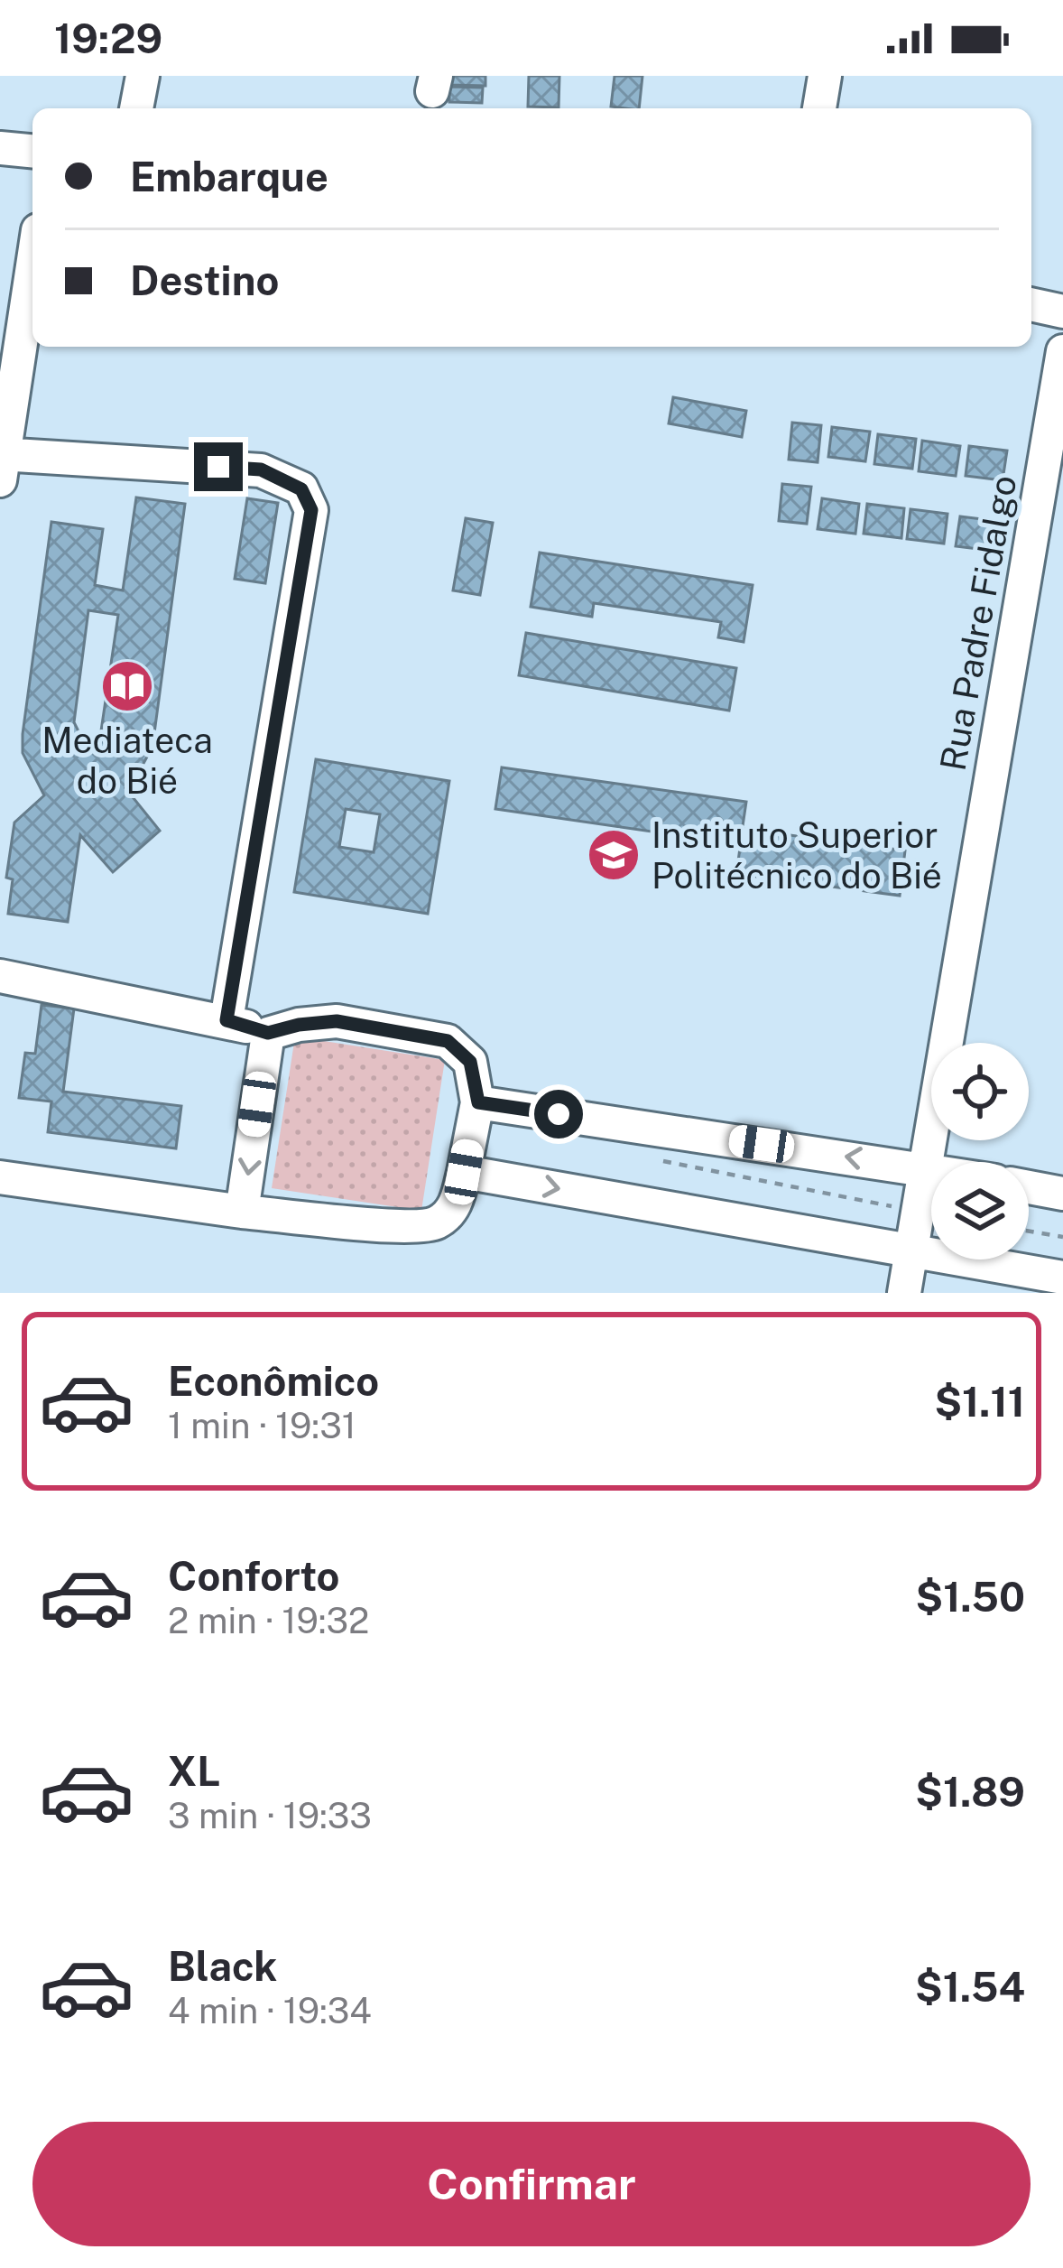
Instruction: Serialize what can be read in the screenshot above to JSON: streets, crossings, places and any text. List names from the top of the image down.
{
  "streets": {
    "street": ["Rua Padre Fidalgo"]
  },
  "places": {
    "library": ["Mediateca do Bié"],
    "school or university": ["Instituto Superior Politécnico do Bié"]
  },
  "page": {
    "status": "19:29",
    "banner": ["Embarque", "Destino"],
    "list": [
      {
        "name": "Econômico",
        "note": "1 min · 19:31",
        "value": "$1.11"
      },
      {
        "name": "Conforto",
        "note": "2 min · 19:32",
        "value": "$1.50"
      },
      {
        "name": "XL",
        "note": "3 min · 19:33",
        "value": "$1.89"
      },
      {
        "name": "Black",
        "note": "4 min · 19:34",
        "value": "$1.54"
      }
    ],
    "buttons": "Confirmar"
  }
}
